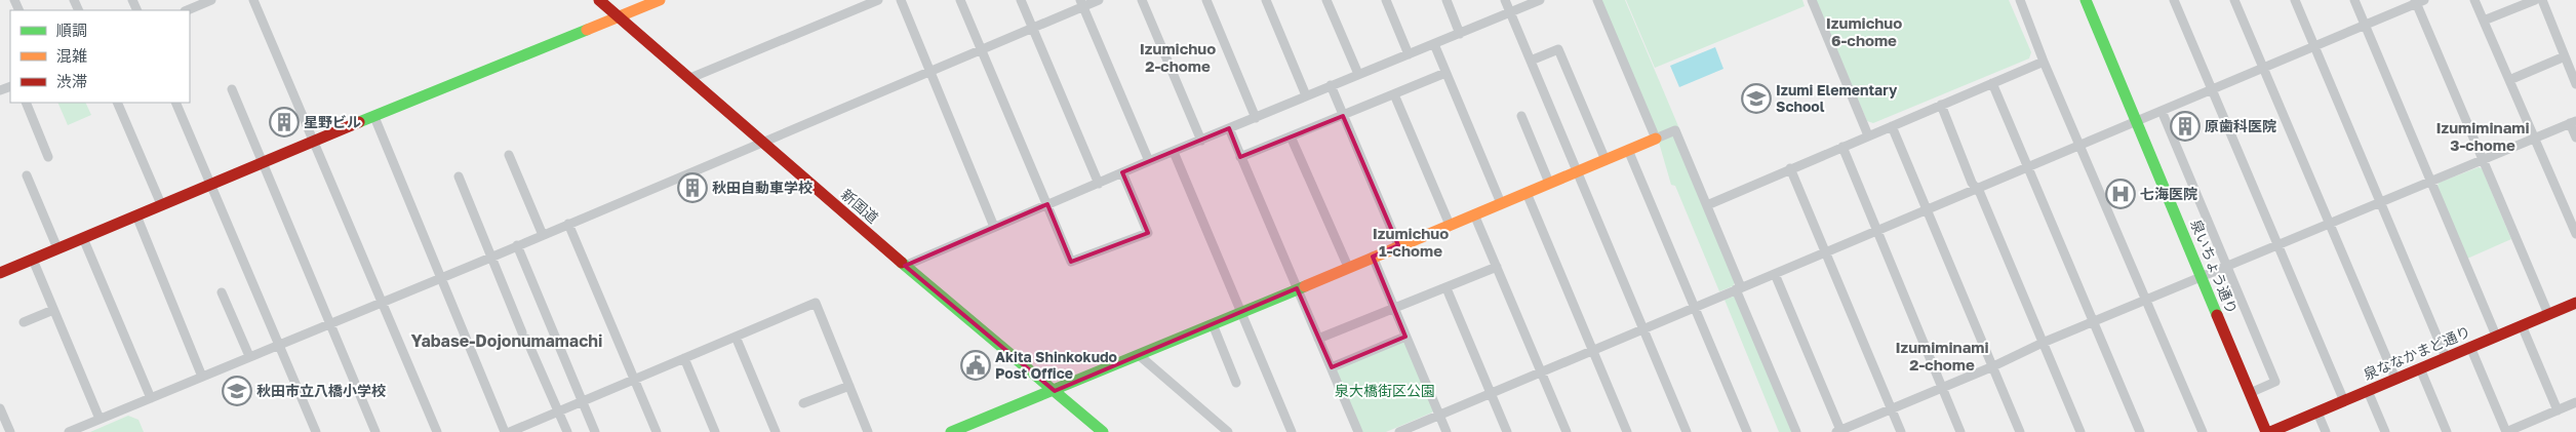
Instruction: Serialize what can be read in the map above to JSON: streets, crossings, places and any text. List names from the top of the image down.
{
  "streets": {
    "street": ["新国道", "泉いちょう通り", "泉ななかまど通り"]
  },
  "districts": [
    "Izumichuo 6-chome",
    "Izumichuo 2-chome",
    "Izumiminami 3-chome",
    "Izumichuo 1-chome",
    "Yabase-Dojonumamachi",
    "Izumiminami 2-chome"
  ],
  "parks": ["泉大橋街区公園"],
  "places": {
    "school or university": ["Izumi Elementary School", "秋田市立八橋小学校"],
    "building": ["星野ビル", "原歯科医院", "秋田自動車学校"],
    "hospital": ["七海医院"],
    "public building": ["Akita Shinkokudo Post Office"]
  },
  "legend": ["順調", "混雑", "渋滞"]
}
